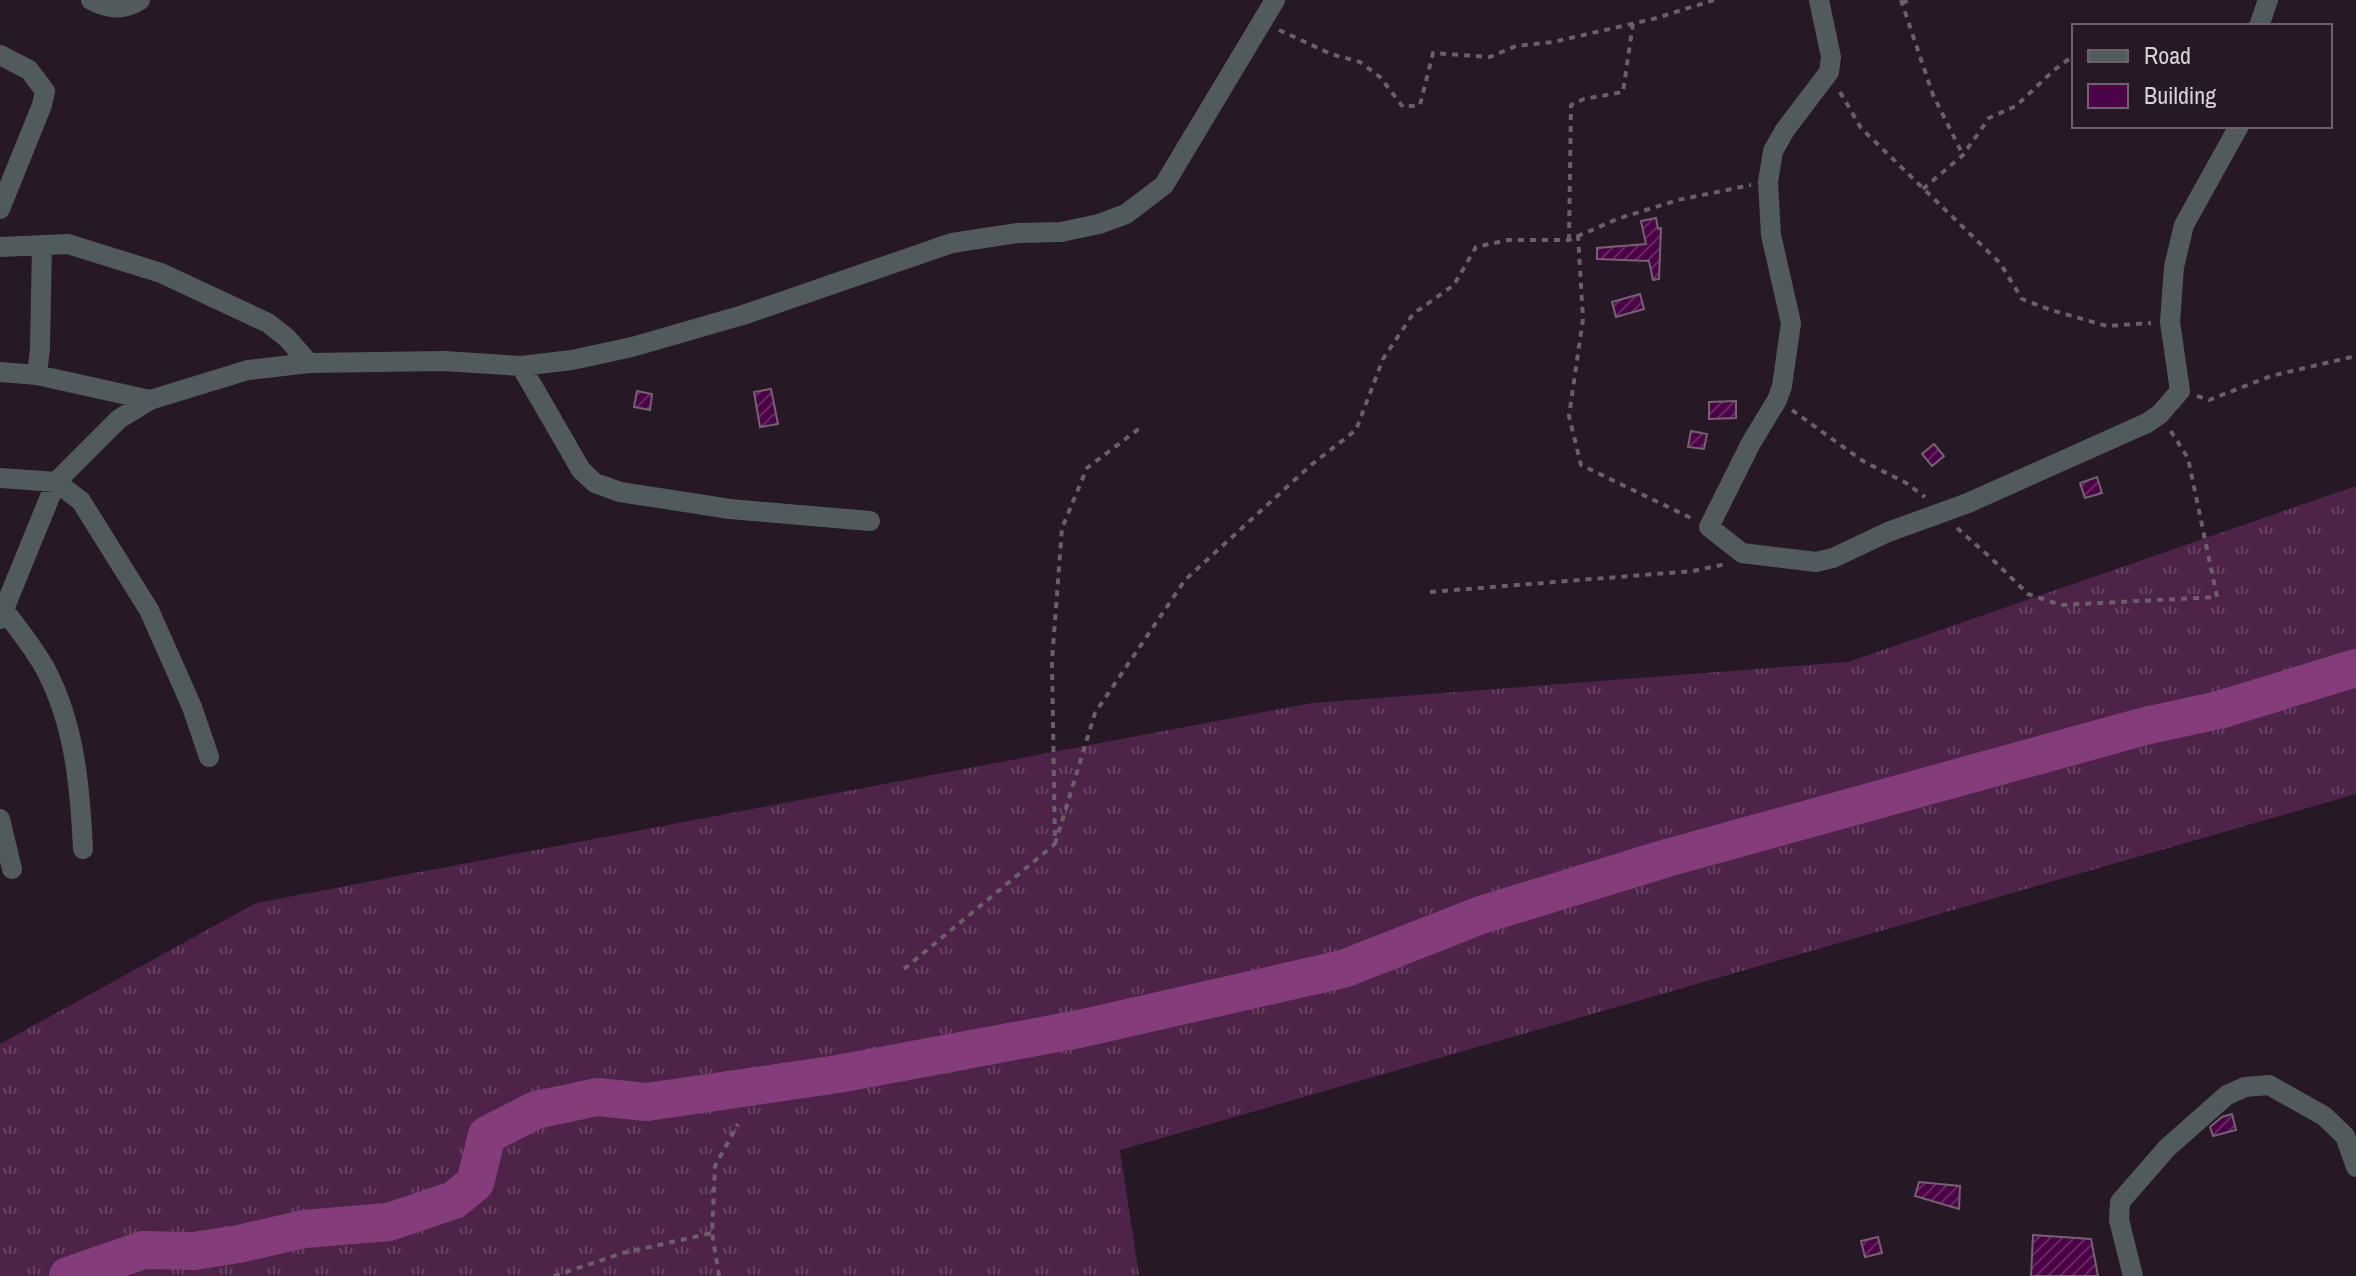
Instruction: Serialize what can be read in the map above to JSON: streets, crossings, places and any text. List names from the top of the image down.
{
  "legend": ["Road", "Building"]
}
